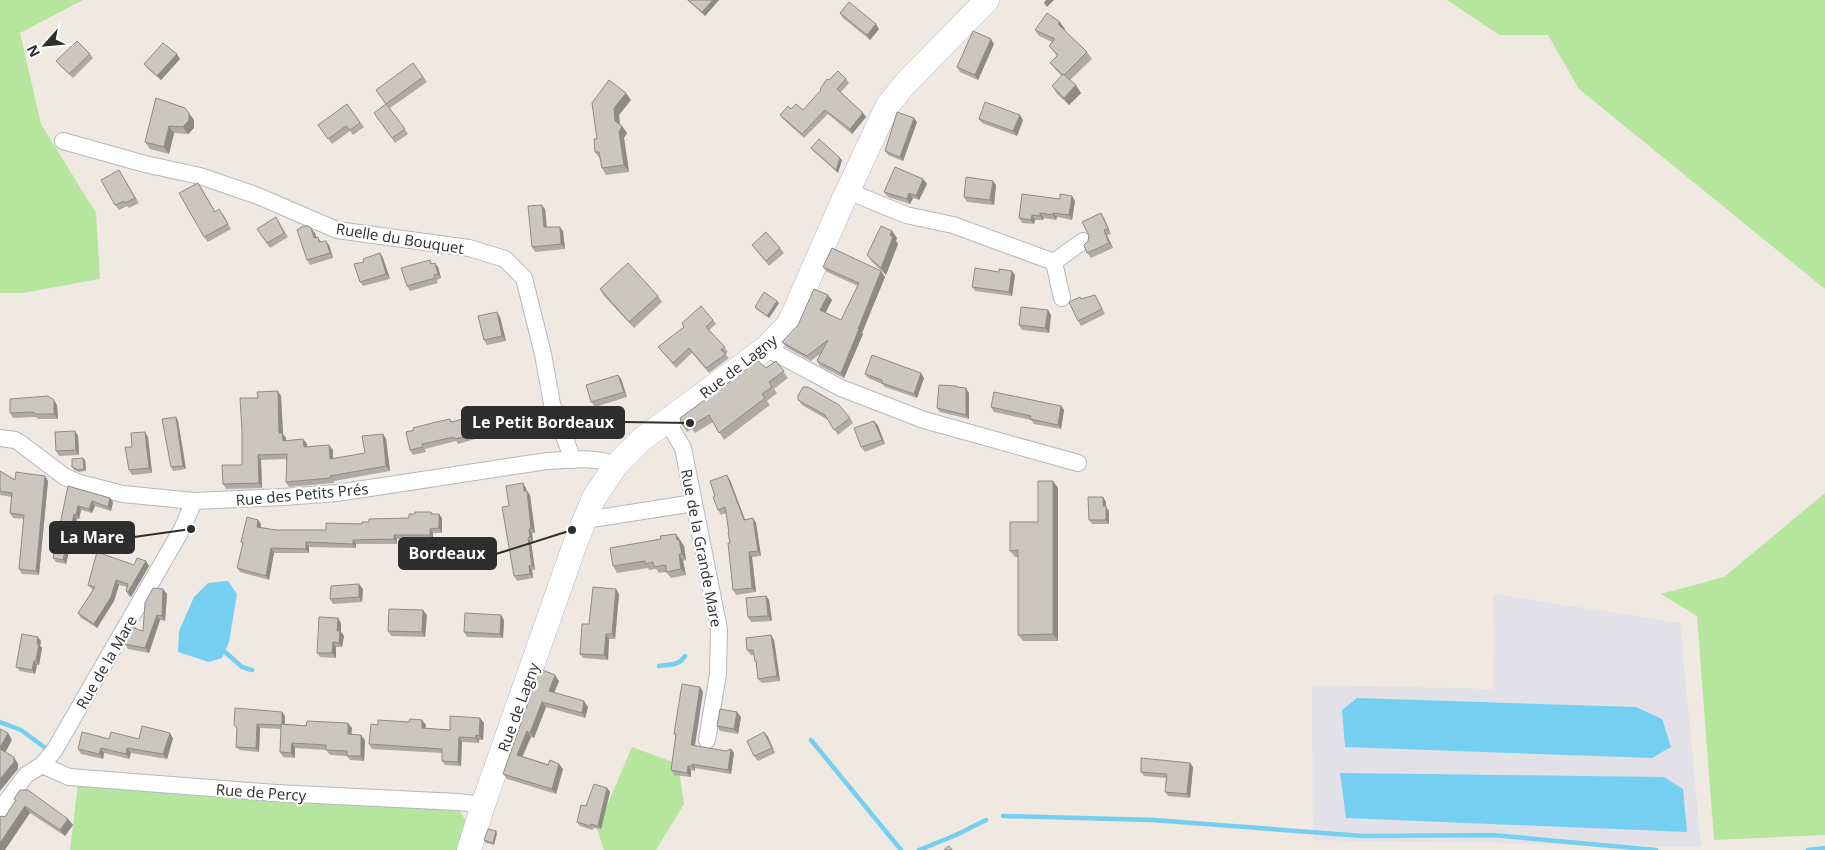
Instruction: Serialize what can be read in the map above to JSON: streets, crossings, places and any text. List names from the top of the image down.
{
  "streets": {
    "main road": ["Rue de Lagny"],
    "street": [
      "Ruelle du Bouquet",
      "Rue des Petits Prés",
      "Rue de la Grande Mare",
      "Rue de la Mare",
      "Rue de Percy"
    ]
  },
  "crossings": [
    ["Ruelle du Bouquet", "Rue des Petits Prés"],
    ["Rue de Lagny", "Rue des Petits Prés"],
    ["Rue de Lagny", "Rue de la Grande Mare"],
    ["Rue de Lagny", "Rue de Percy"],
    ["Rue des Petits Prés", "Rue de la Mare"],
    ["Rue de la Mare", "Rue de Percy"]
  ],
  "places": ["Le Petit Bordeaux", "La Mare", "Bordeaux"],
  "north": "bottom left"
}
